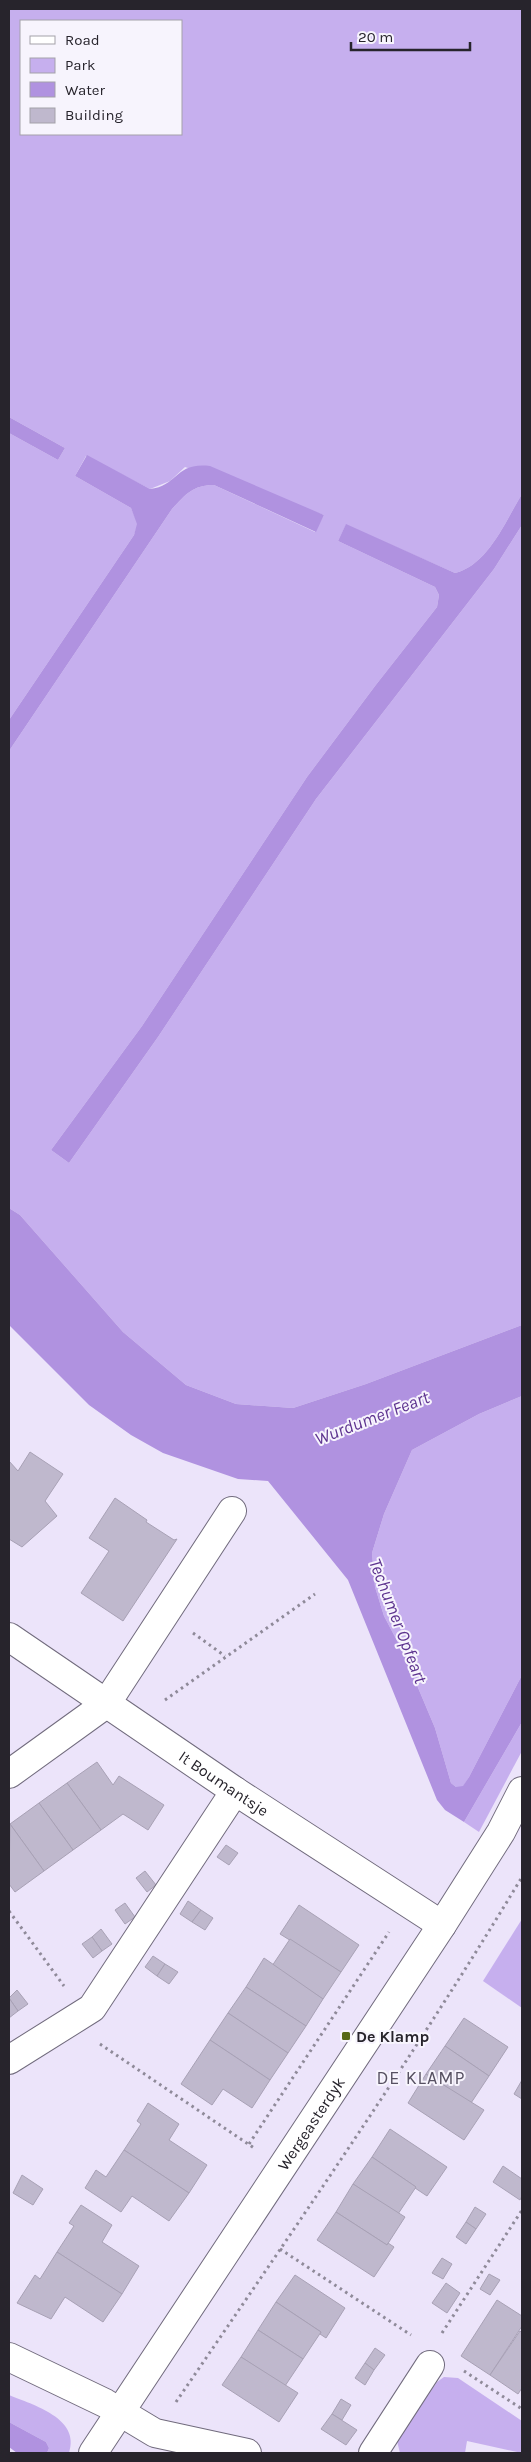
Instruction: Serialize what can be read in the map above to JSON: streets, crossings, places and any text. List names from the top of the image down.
{
  "streets": {
    "street": ["It Boumantsje", "Wergeasterdyk"]
  },
  "crossings": [
    ["It Boumantsje", "Wergeasterdyk"]
  ],
  "districts": ["DE KLAMP"],
  "water": ["Wurdumer Feart", "Techumer Opfeart"],
  "places": {
    "transit": ["De Klamp"]
  },
  "legend": [
    "Road",
    "Park",
    "Water",
    "Building"
  ],
  "scale_bar": "20 m"
}
